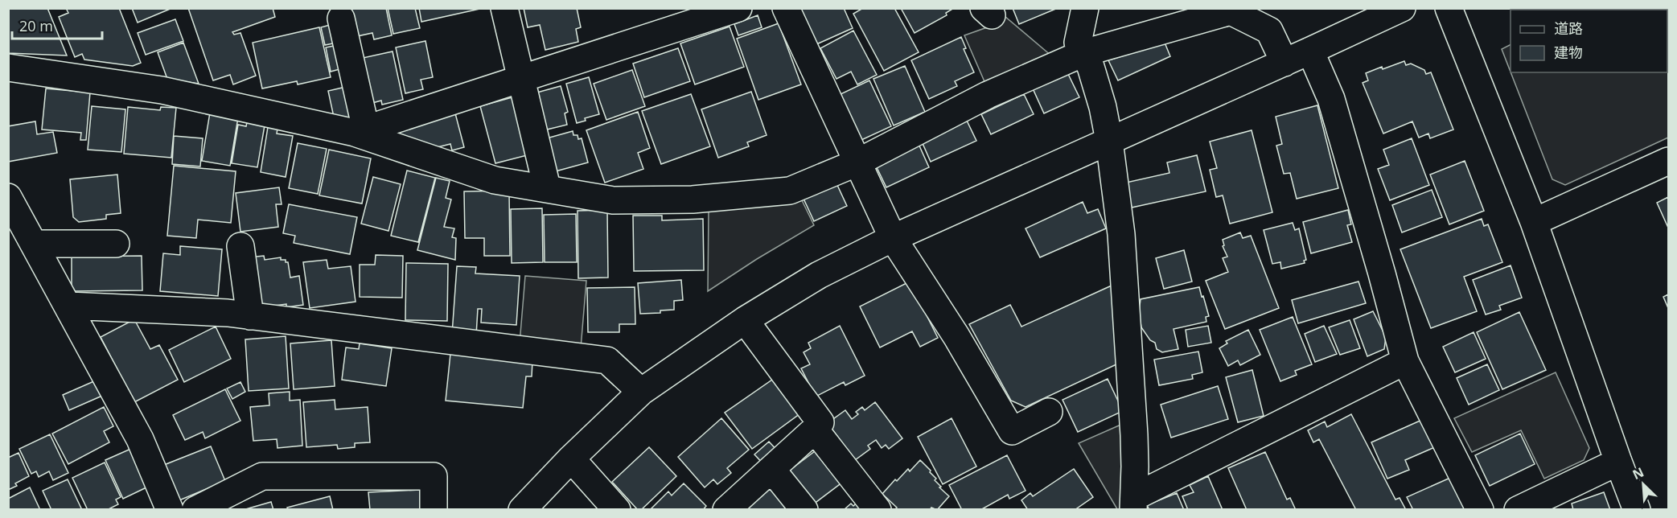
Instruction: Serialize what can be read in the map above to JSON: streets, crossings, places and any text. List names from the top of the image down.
{
  "legend": ["道路", "建物"],
  "scale_bar": "20 m",
  "north": "top left"
}
